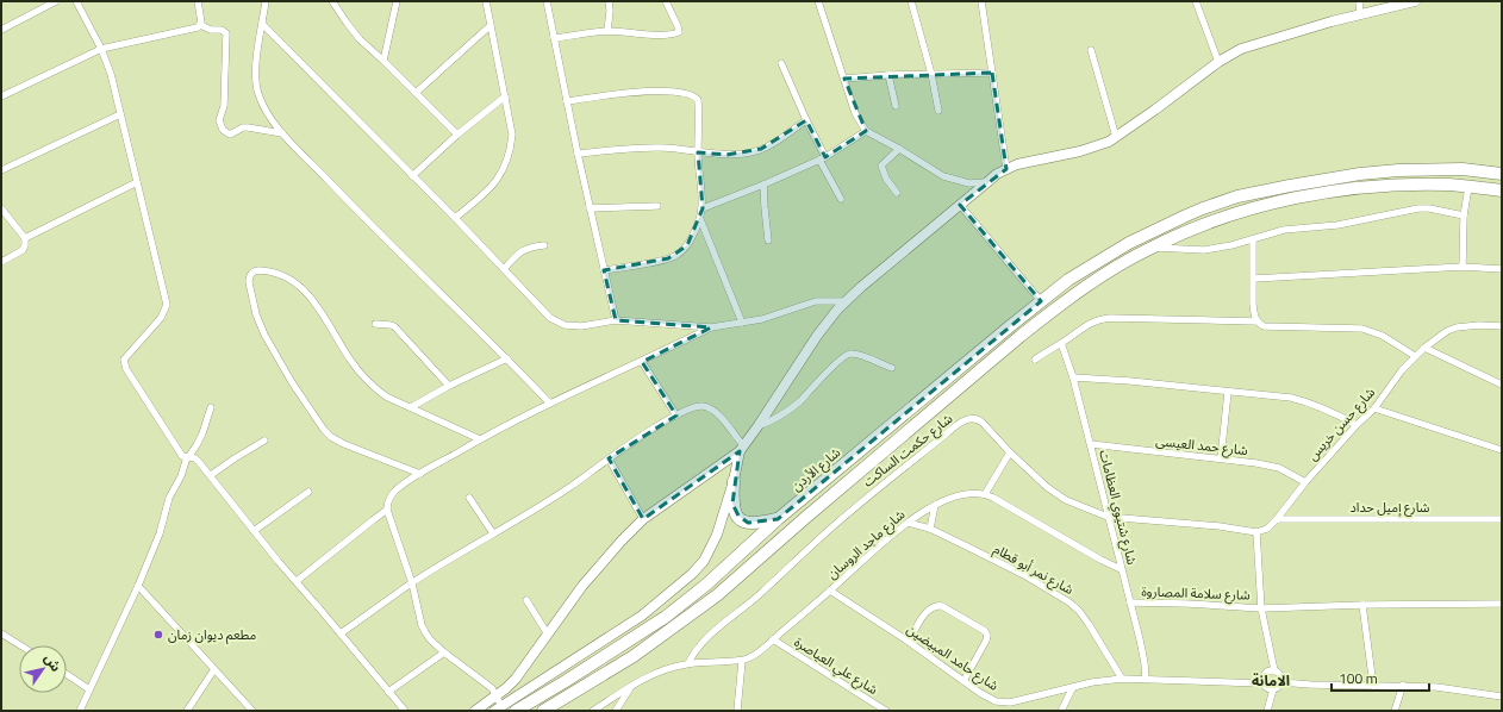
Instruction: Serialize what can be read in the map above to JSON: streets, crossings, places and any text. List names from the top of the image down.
{
  "streets": {
    "highway": ["شارع الأردن"],
    "street": [
      "شارع حسن خريس",
      "شارع حمد العيسى",
      "شارع حكمت الساكت",
      "شارع شتيوي العظامات",
      "شارع إميل حداد",
      "شارع ماجد الروسان",
      "شارع نمر أبو قطام",
      "شارع سلامة المصاروة",
      "شارع حامد المبيضين",
      "شارع علي العياصرة"
    ]
  },
  "crossings": [
    ["شارع حسن خريس", "شارع حمد العيسى"],
    ["شارع حسن خريس", "شارع حكمت الساكت"],
    ["شارع حسن خريس", "شارع إميل حداد"],
    ["شارع حمد العيسى", "شارع شتيوي العظامات"],
    ["شارع حكمت الساكت", "شارع شتيوي العظامات"],
    ["شارع حكمت الساكت", "شارع ماجد الروسان"],
    ["شارع شتيوي العظامات", "شارع ماجد الروسان"],
    ["شارع شتيوي العظامات", "شارع سلامة المصاروة"],
    ["شارع شتيوي العظامات", "شارع حامد المبيضين"],
    ["شارع ماجد الروسان", "شارع نمر أبو قطام"],
    ["شارع ماجد الروسان", "شارع حامد المبيضين"],
    ["شارع ماجد الروسان", "شارع علي العياصرة"],
    ["شارع نمر أبو قطام", "شارع حامد المبيضين"]
  ],
  "districts": ["الامانة"],
  "places": ["مطعم ديوان زمان"],
  "scale_bar": "100 m",
  "north": "top right"
}
